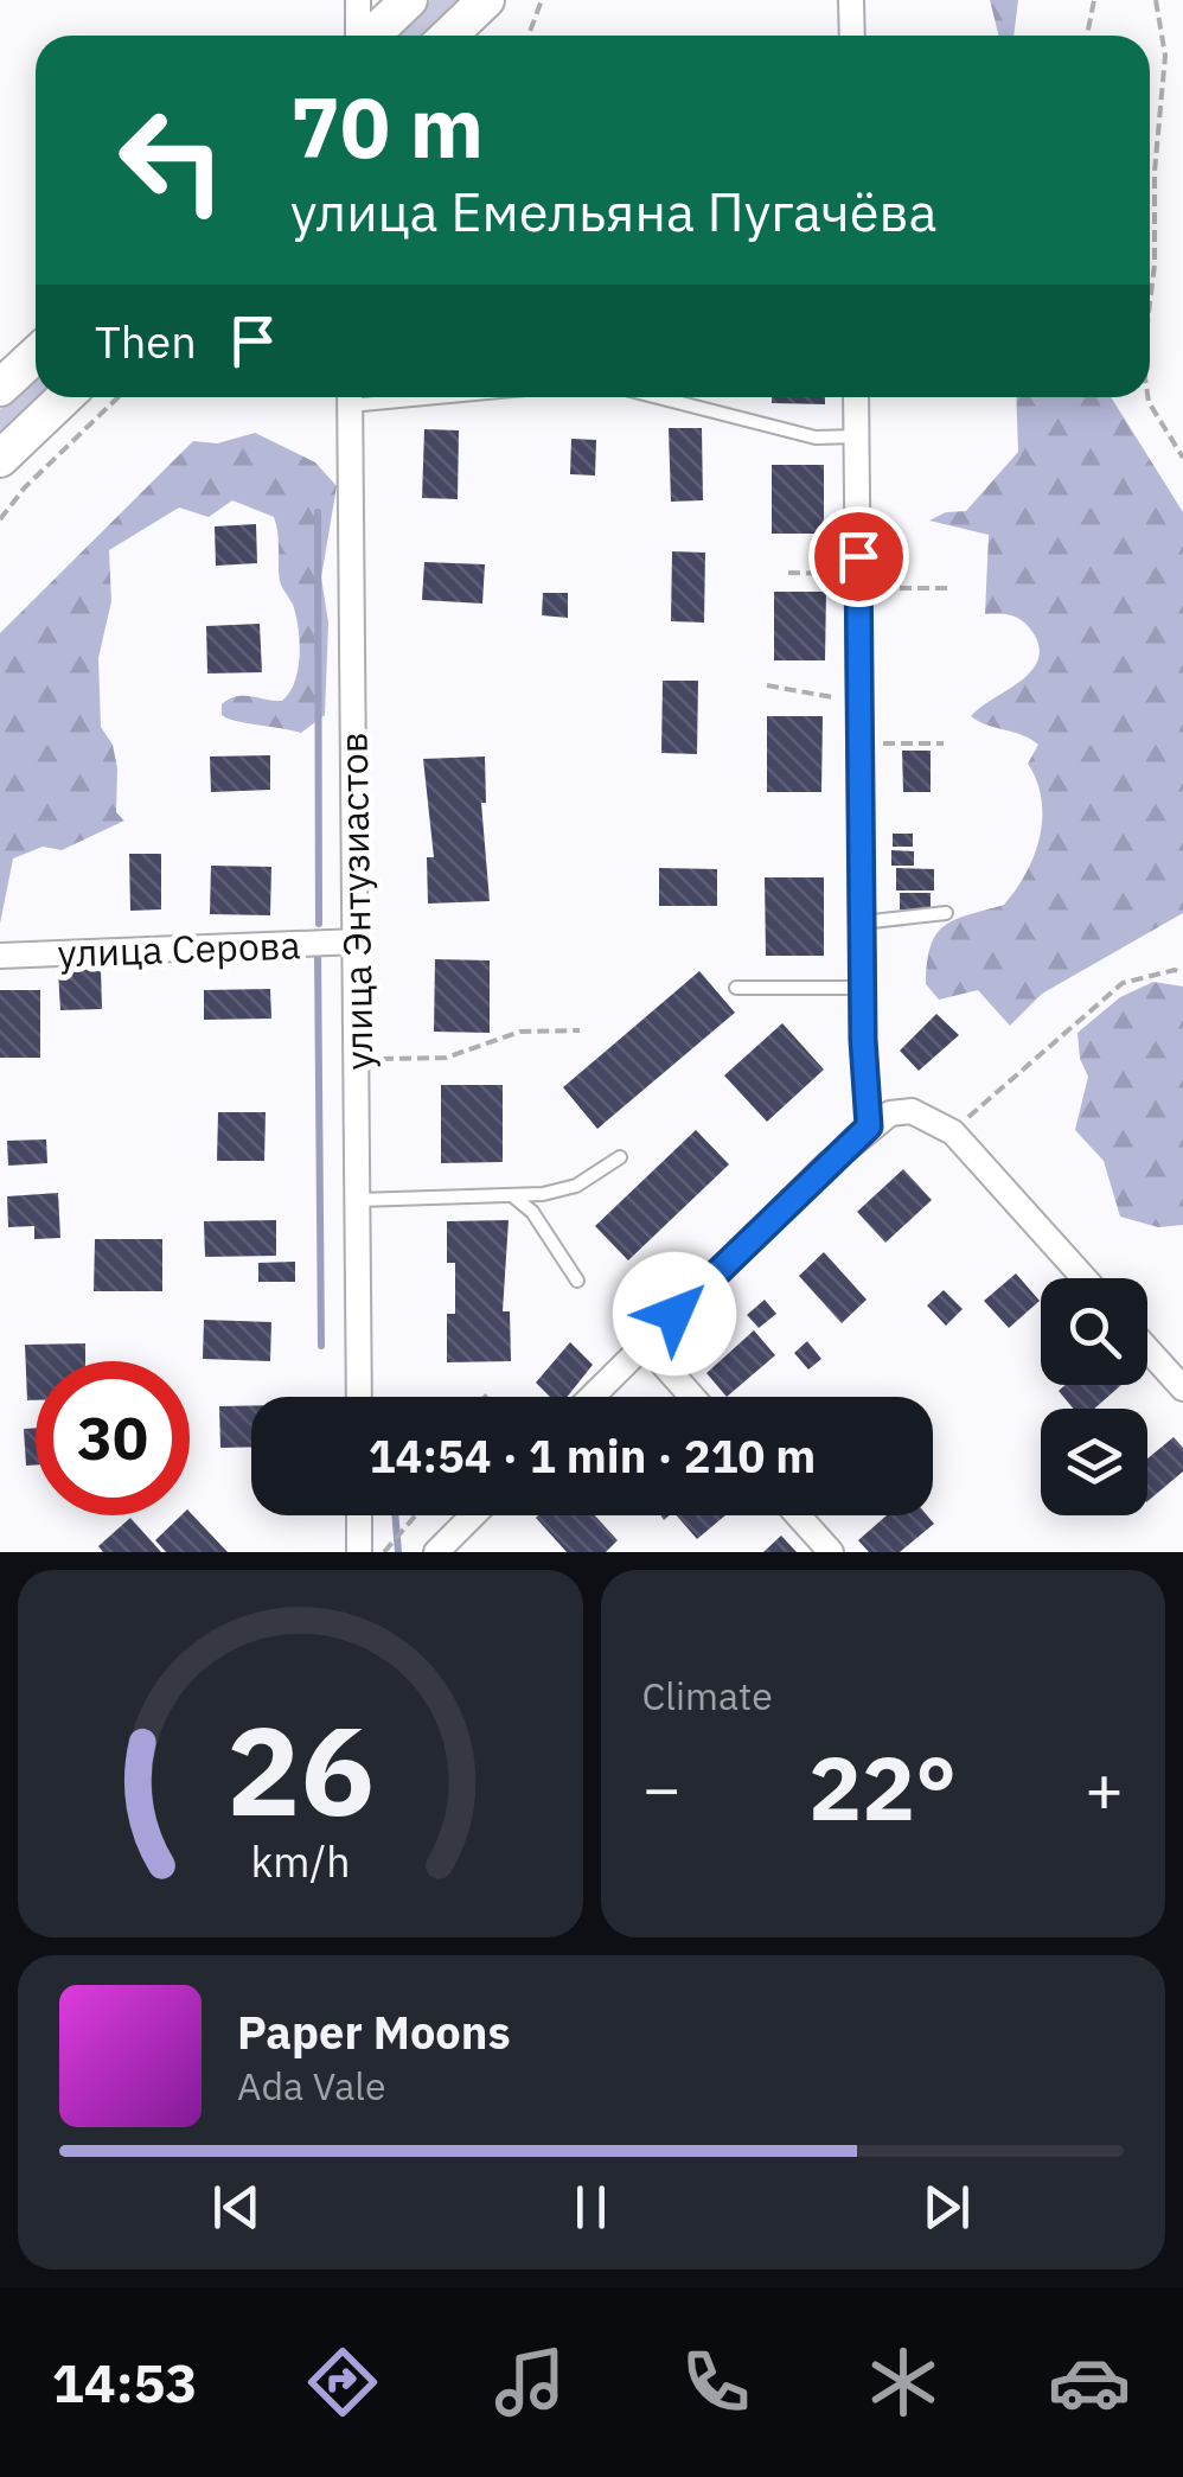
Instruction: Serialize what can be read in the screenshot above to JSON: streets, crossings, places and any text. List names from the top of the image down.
{
  "streets": {
    "street": ["улица Энтузиастов", "улица Серова"]
  },
  "crossings": [
    ["улица Энтузиастов", "улица Серова"]
  ],
  "page": {
    "turn": ["70 m", "улица Емельяна Пугачёва"],
    "then": "Then",
    "limit": "30",
    "trip": "14:54 · 1 min · 210 m",
    "tile": "Climate",
    "heat": ["−", "22°", "+"],
    "song": ["Paper Moons", "Ada Vale"],
    "tabs": "14:53",
    "gauge": ["26", "km/h"]
  }
}
